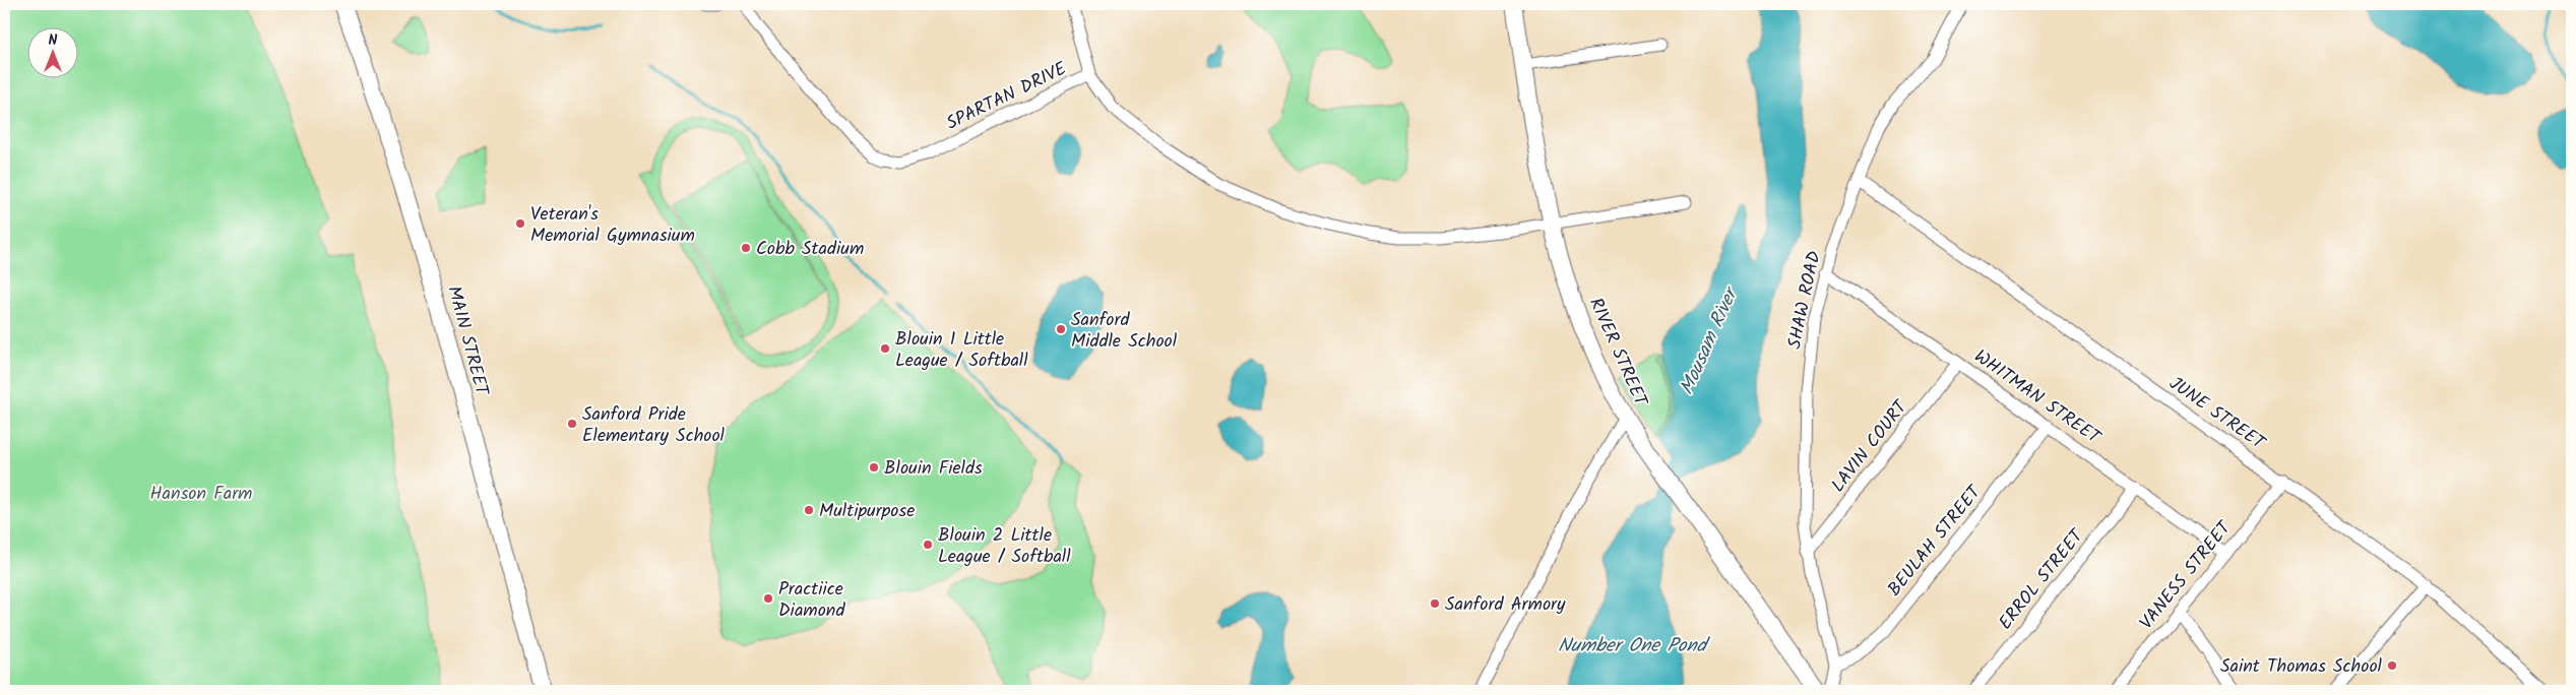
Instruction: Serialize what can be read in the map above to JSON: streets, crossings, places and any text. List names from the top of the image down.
{
  "streets": {
    "street": [
      "SPARTAN DRIVE",
      "SHAW ROAD",
      "MAIN STREET",
      "RIVER STREET",
      "WHITMAN STREET",
      "JUNE STREET",
      "LAVIN COURT",
      "BEULAH STREET",
      "VANESS STREET",
      "ERROL STREET"
    ]
  },
  "crossings": [
    ["SPARTAN DRIVE", "RIVER STREET"],
    ["SHAW ROAD", "WHITMAN STREET"],
    ["SHAW ROAD", "JUNE STREET"],
    ["SHAW ROAD", "LAVIN COURT"],
    ["SHAW ROAD", "BEULAH STREET"],
    ["WHITMAN STREET", "LAVIN COURT"],
    ["WHITMAN STREET", "BEULAH STREET"],
    ["WHITMAN STREET", "VANESS STREET"],
    ["WHITMAN STREET", "ERROL STREET"],
    ["JUNE STREET", "VANESS STREET"]
  ],
  "water": ["Mousam River", "Number One Pond"],
  "parks": ["Hanson Farm"],
  "places": [
    "Veteran's Memorial Gymnasium",
    "Cobb Stadium",
    "Sanford Middle School",
    "Blouin 1 Little League / Softball",
    "Sanford Pride Elementary School",
    "Blouin Fields",
    "Multipurpose",
    "Blouin 2 Little League / Softball",
    "Practiice Diamond",
    "Sanford Armory",
    "Saint Thomas School"
  ],
  "north": "top"
}
